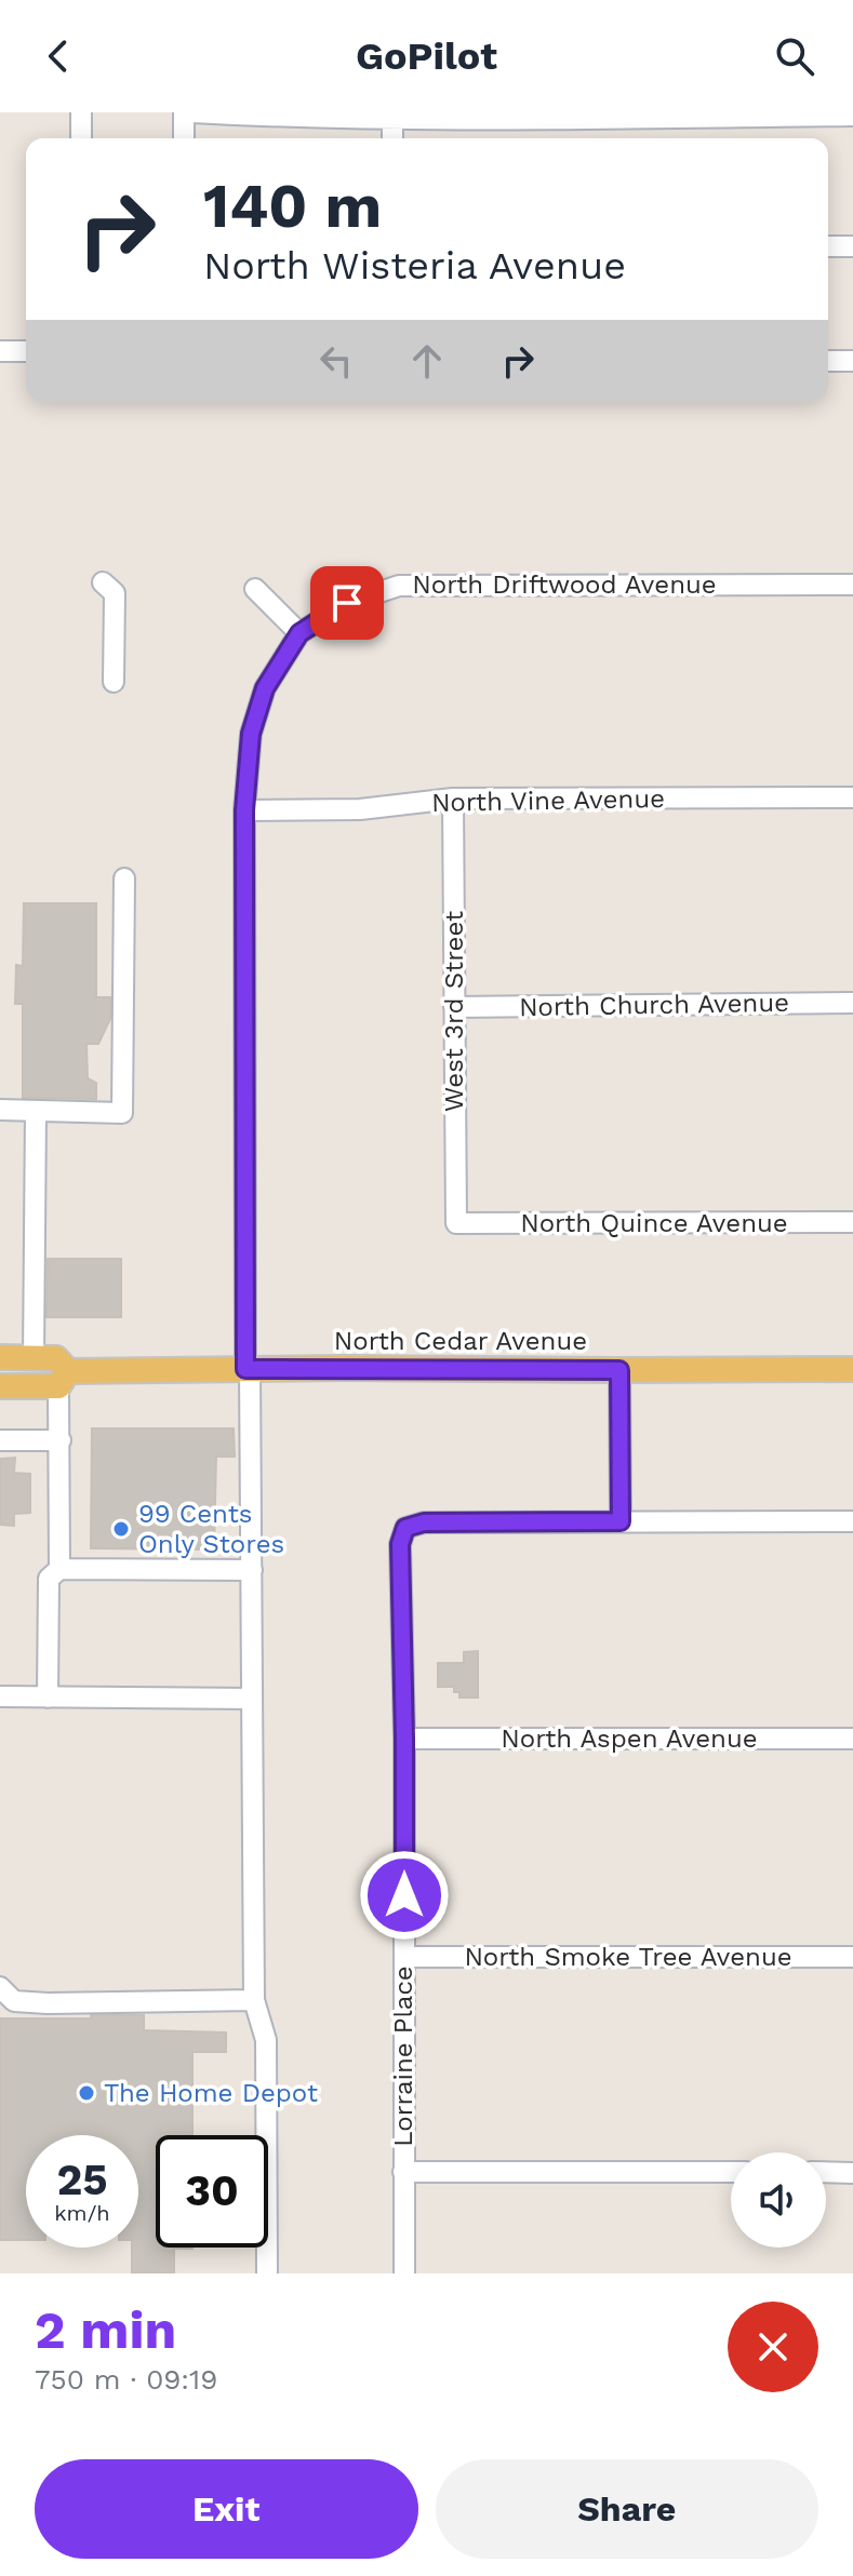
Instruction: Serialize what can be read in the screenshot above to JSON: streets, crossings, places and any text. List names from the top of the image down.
{
  "streets": {
    "main road": ["North Cedar Avenue"],
    "street": [
      "North Driftwood Avenue",
      "North Vine Avenue",
      "North Church Avenue",
      "West 3rd Street",
      "North Quince Avenue",
      "North Aspen Avenue",
      "North Smoke Tree Avenue",
      "Lorraine Place"
    ]
  },
  "crossings": [
    ["North Vine Avenue", "West 3rd Street"],
    ["North Church Avenue", "West 3rd Street"],
    ["West 3rd Street", "North Quince Avenue"],
    ["North Aspen Avenue", "Lorraine Place"],
    ["North Smoke Tree Avenue", "Lorraine Place"]
  ],
  "places": ["99 Cents Only Stores", "The Home Depot"],
  "page": {
    "header": "GoPilot",
    "turn": ["140 m", "North Wisteria Avenue"],
    "speed": "25 km/h",
    "limit": "30",
    "heading": ["2 min", "750 m · 09:19"],
    "buttons": ["Exit", "Share"]
  }
}
